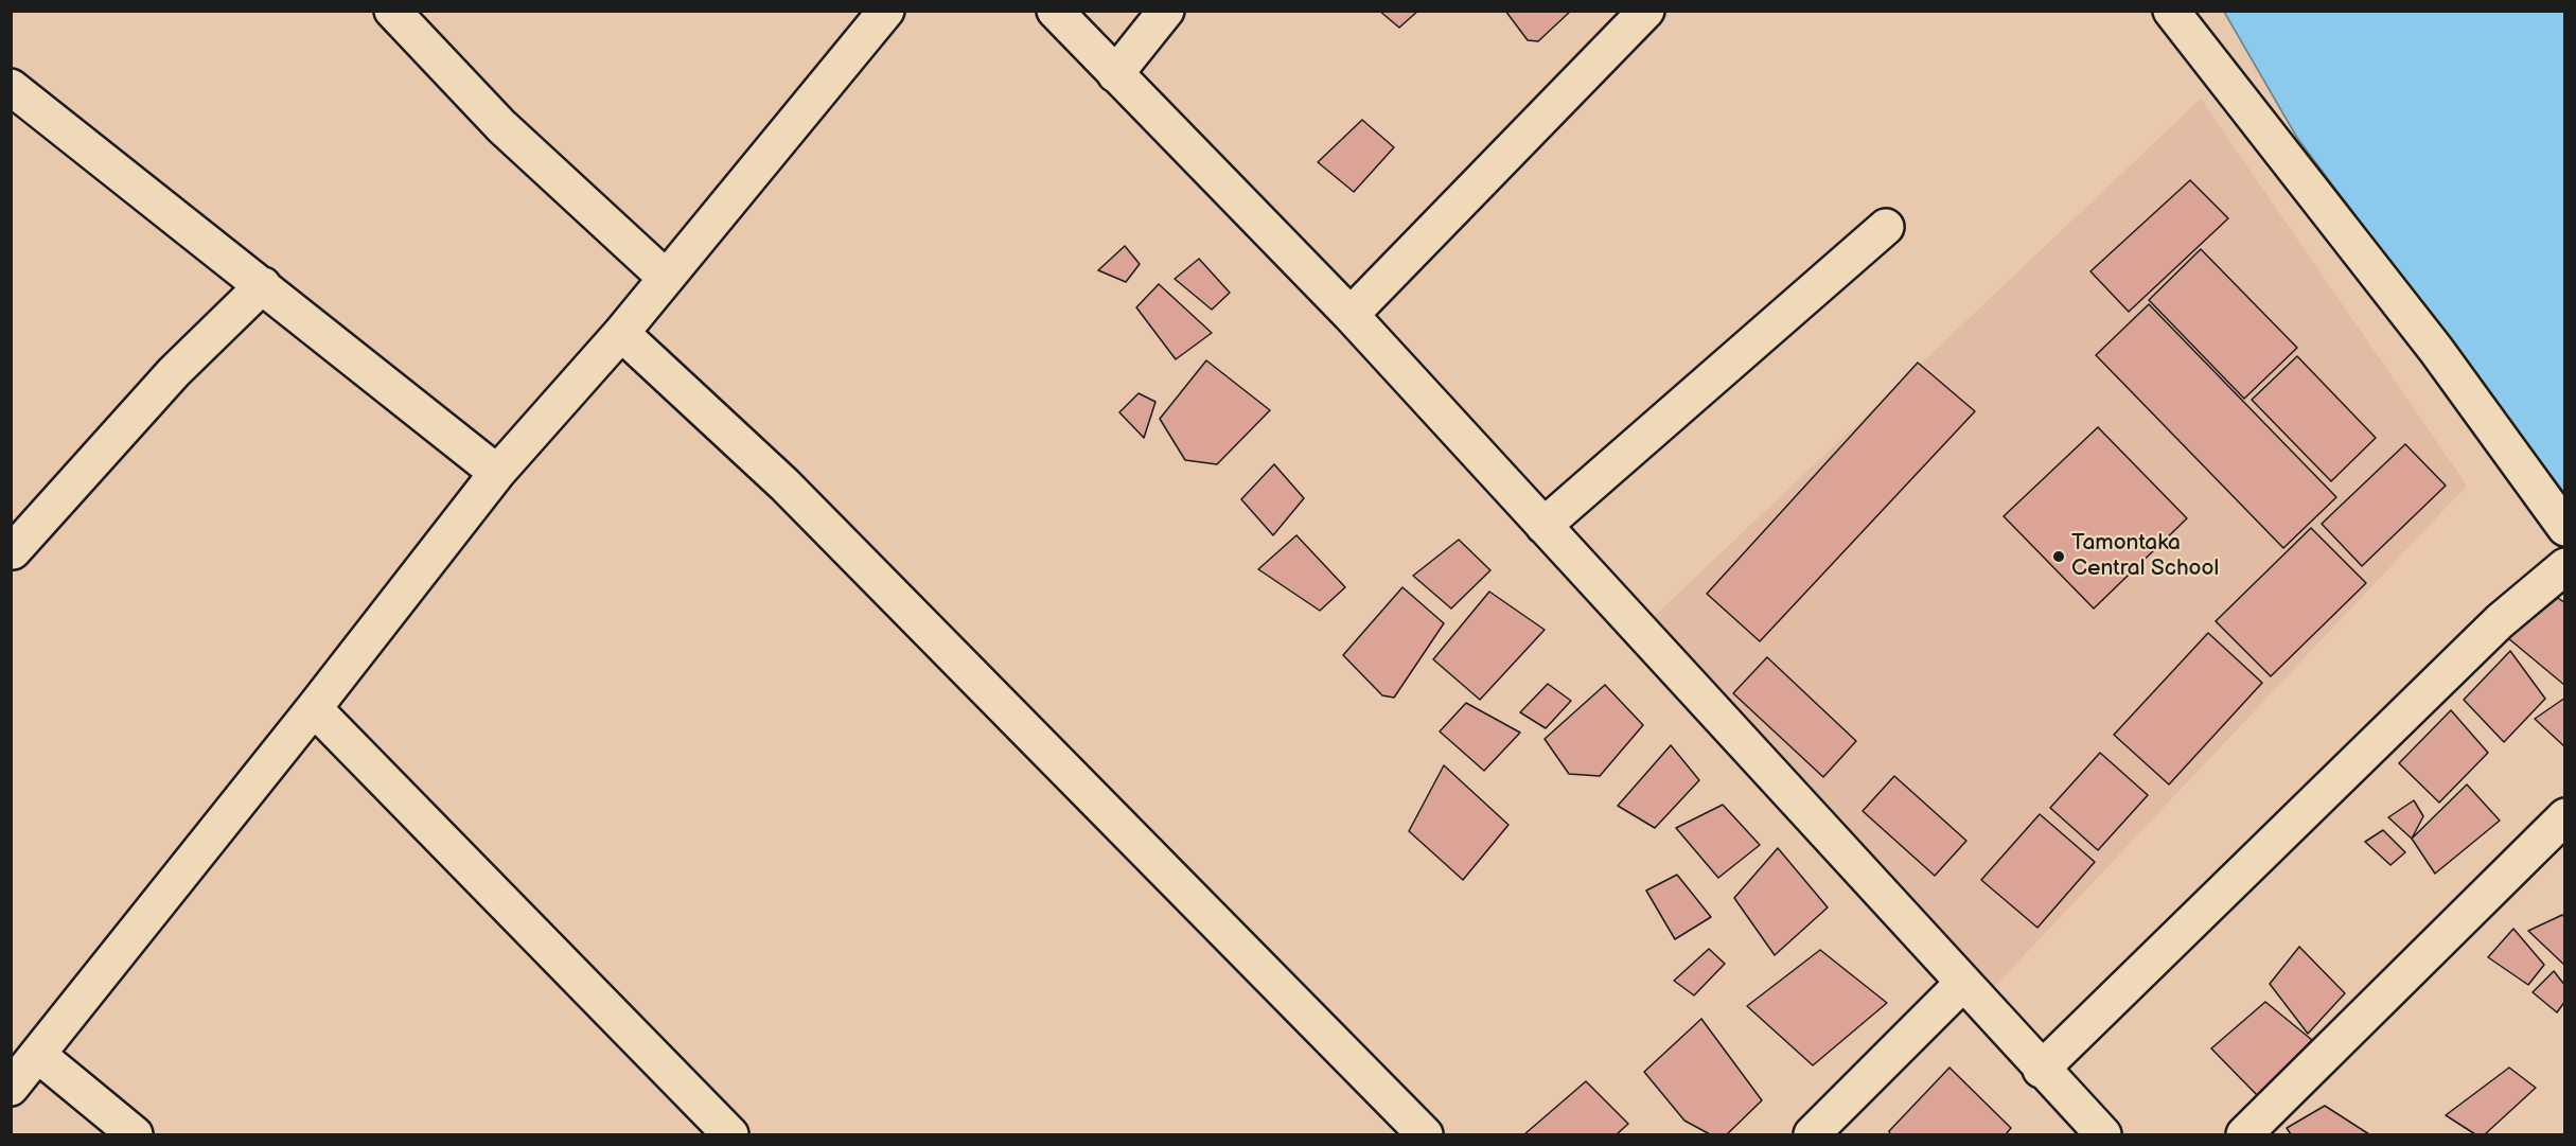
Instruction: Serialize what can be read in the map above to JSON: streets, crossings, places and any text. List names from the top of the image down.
{
  "places": ["Tamontaka Central School"]
}
